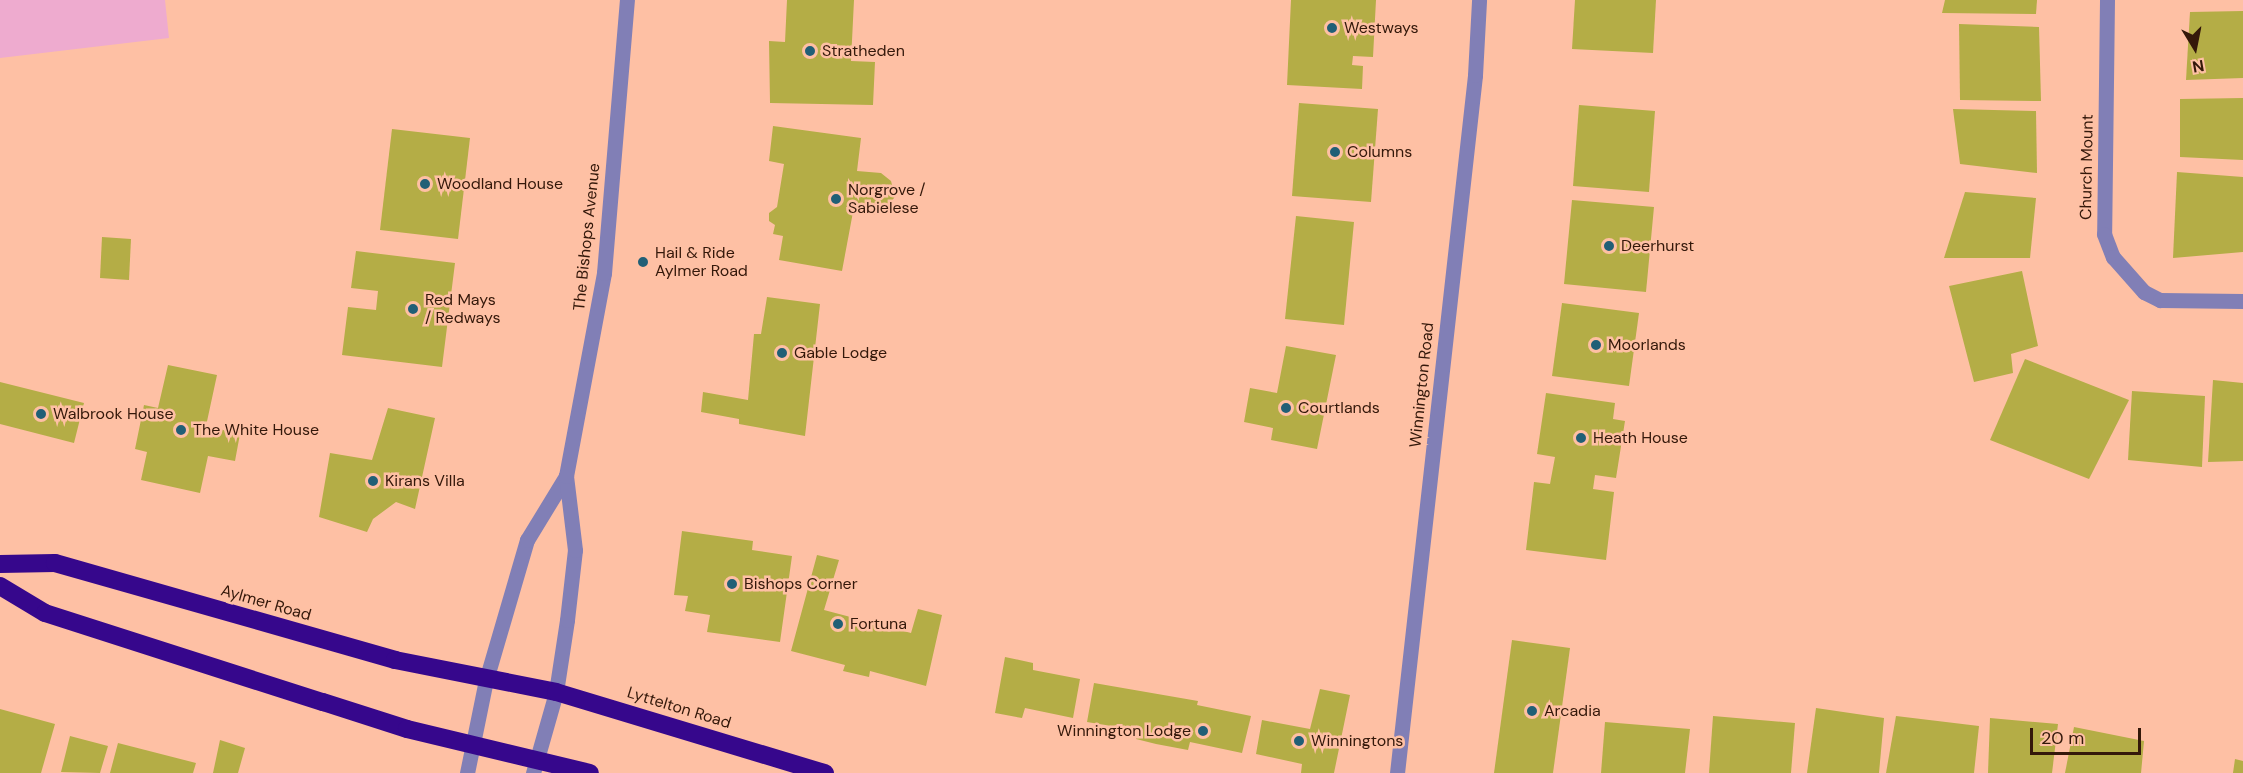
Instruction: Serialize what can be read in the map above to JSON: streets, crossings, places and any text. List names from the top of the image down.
{
  "streets": {
    "highway": ["Aylmer Road", "Lyttelton Road"],
    "street": ["Church Mount", "The Bishops Avenue", "Winnington Road"]
  },
  "crossings": [
    ["The Bishops Avenue", "Aylmer Road"],
    ["The Bishops Avenue", "Lyttelton Road"],
    ["Aylmer Road", "Lyttelton Road"]
  ],
  "places": [
    "Westways",
    "Stratheden",
    "Columns",
    "Woodland House",
    "Norgrove / Sabielese",
    "Deerhurst",
    "Hail & Ride Aylmer Road",
    "Red Mays / Redways",
    "Moorlands",
    "Gable Lodge",
    "Courtlands",
    "Walbrook House",
    "The White House",
    "Heath House",
    "Kirans Villa",
    "Bishops Corner",
    "Fortuna",
    "Arcadia",
    "Winnington Lodge",
    "Winningtons"
  ],
  "scale_bar": "20 m",
  "north": "bottom"
}
